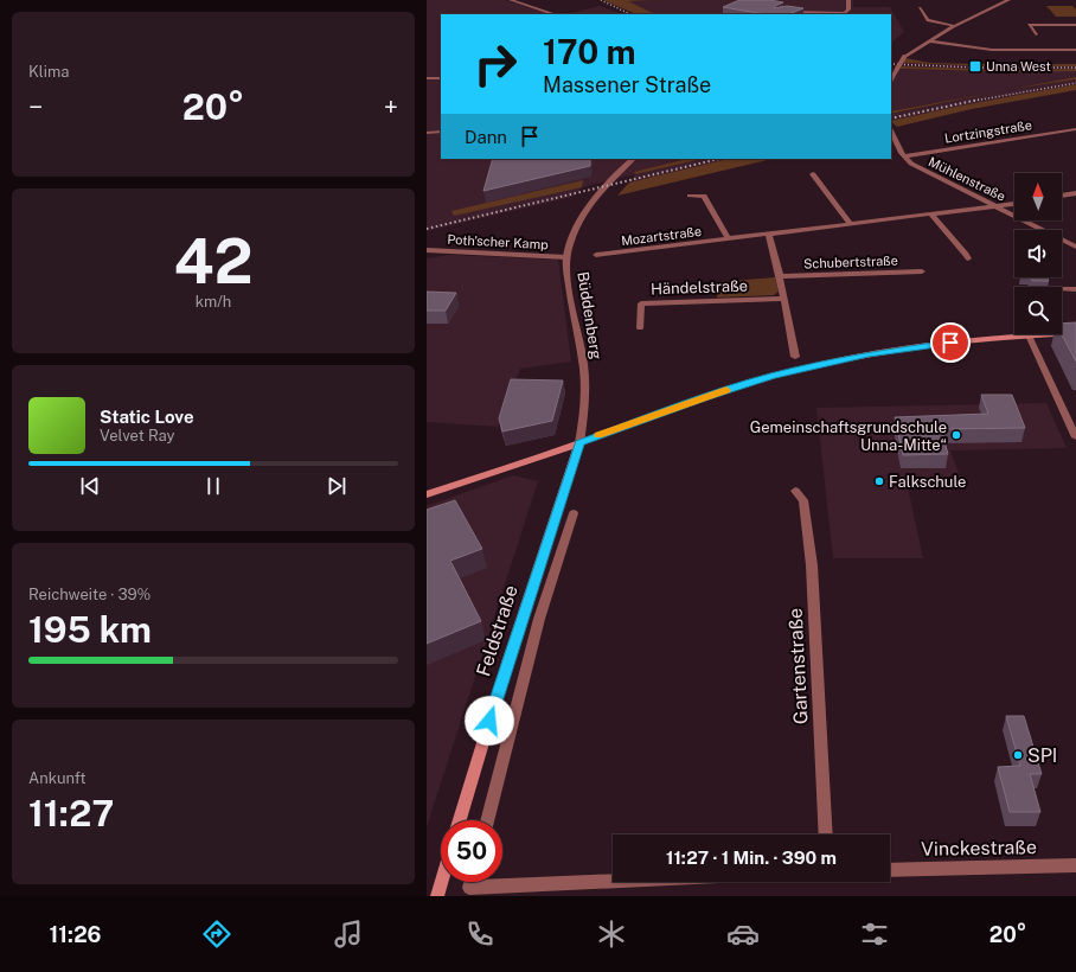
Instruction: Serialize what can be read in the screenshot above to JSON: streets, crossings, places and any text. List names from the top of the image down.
{
  "streets": {
    "main road": ["Feldstraße"],
    "street": [
      "Lortzingstraße",
      "Mühlenstraße",
      "Mozartstraße",
      "Poth'scher Kamp",
      "Schubertstraße",
      "Händelstraße",
      "Büddenberg",
      "Gartenstraße",
      "Vinckestraße"
    ]
  },
  "crossings": [
    ["Lortzingstraße", "Mühlenstraße"],
    ["Mühlenstraße", "Mozartstraße"],
    ["Poth'scher Kamp", "Büddenberg"],
    ["Büddenberg", "Feldstraße"]
  ],
  "places": {
    "transit": ["Unna West"],
    "other": ["Gemeinschaftsgrundschule Unna-Mitte“", "Falkschule", "SPI"]
  },
  "north": "top",
  "page": {
    "tile": [
      "Klima",
      ["42", "km/h"],
      ["Reichweite · 39%", "195 km"],
      ["Ankunft", "11:27"]
    ],
    "turn": ["170 m", "Massener Straße"],
    "heat": ["−", "20°", "+"],
    "then": "Dann",
    "song": ["Static Love", "Velvet Ray"],
    "limit": "50",
    "trip": "11:27 · 1 Min. · 390 m",
    "tabs": ["11:26", "20°"]
  }
}
